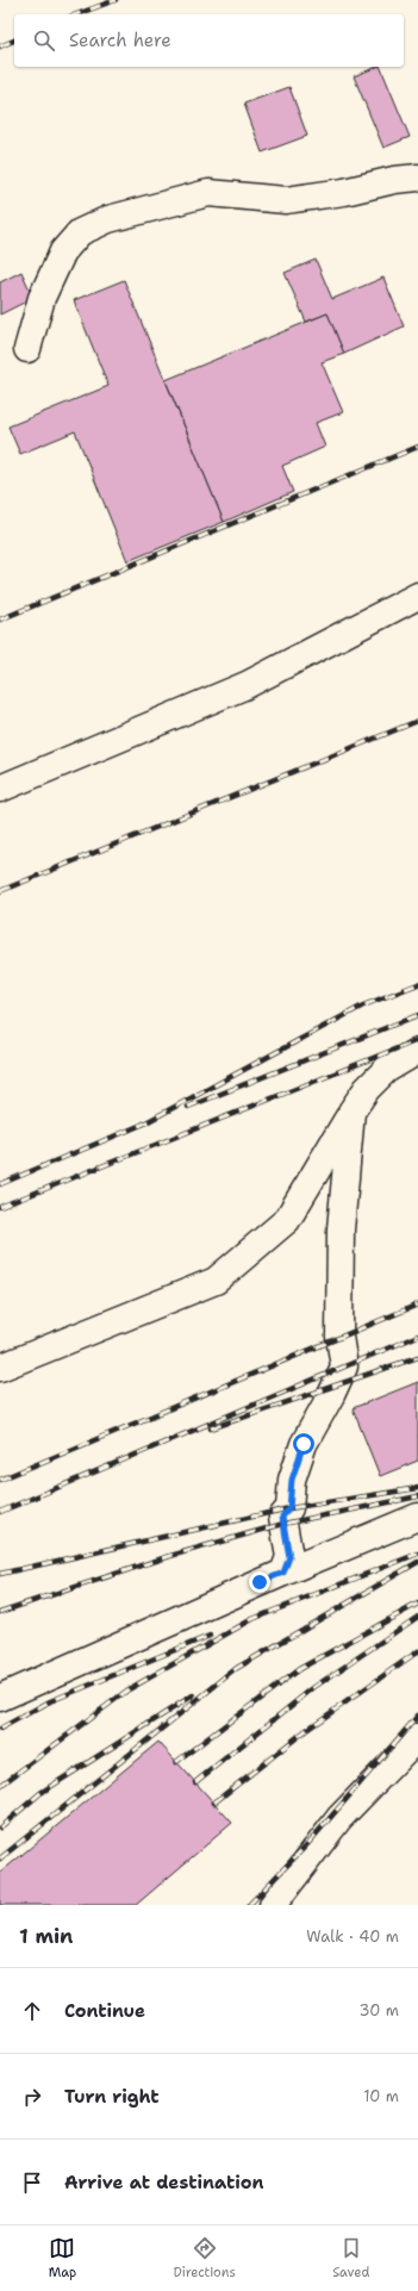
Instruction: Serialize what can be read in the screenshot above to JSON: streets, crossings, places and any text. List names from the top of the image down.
{
  "page": {
    "search": "Search here",
    "heading": ["1 min", "Walk · 40 m"],
    "list": [
      ["Continue", "30 m"],
      ["Turn right", "10 m"],
      "Arrive at destination"
    ],
    "nav": ["Map", "Directions", "Saved"]
  }
}
